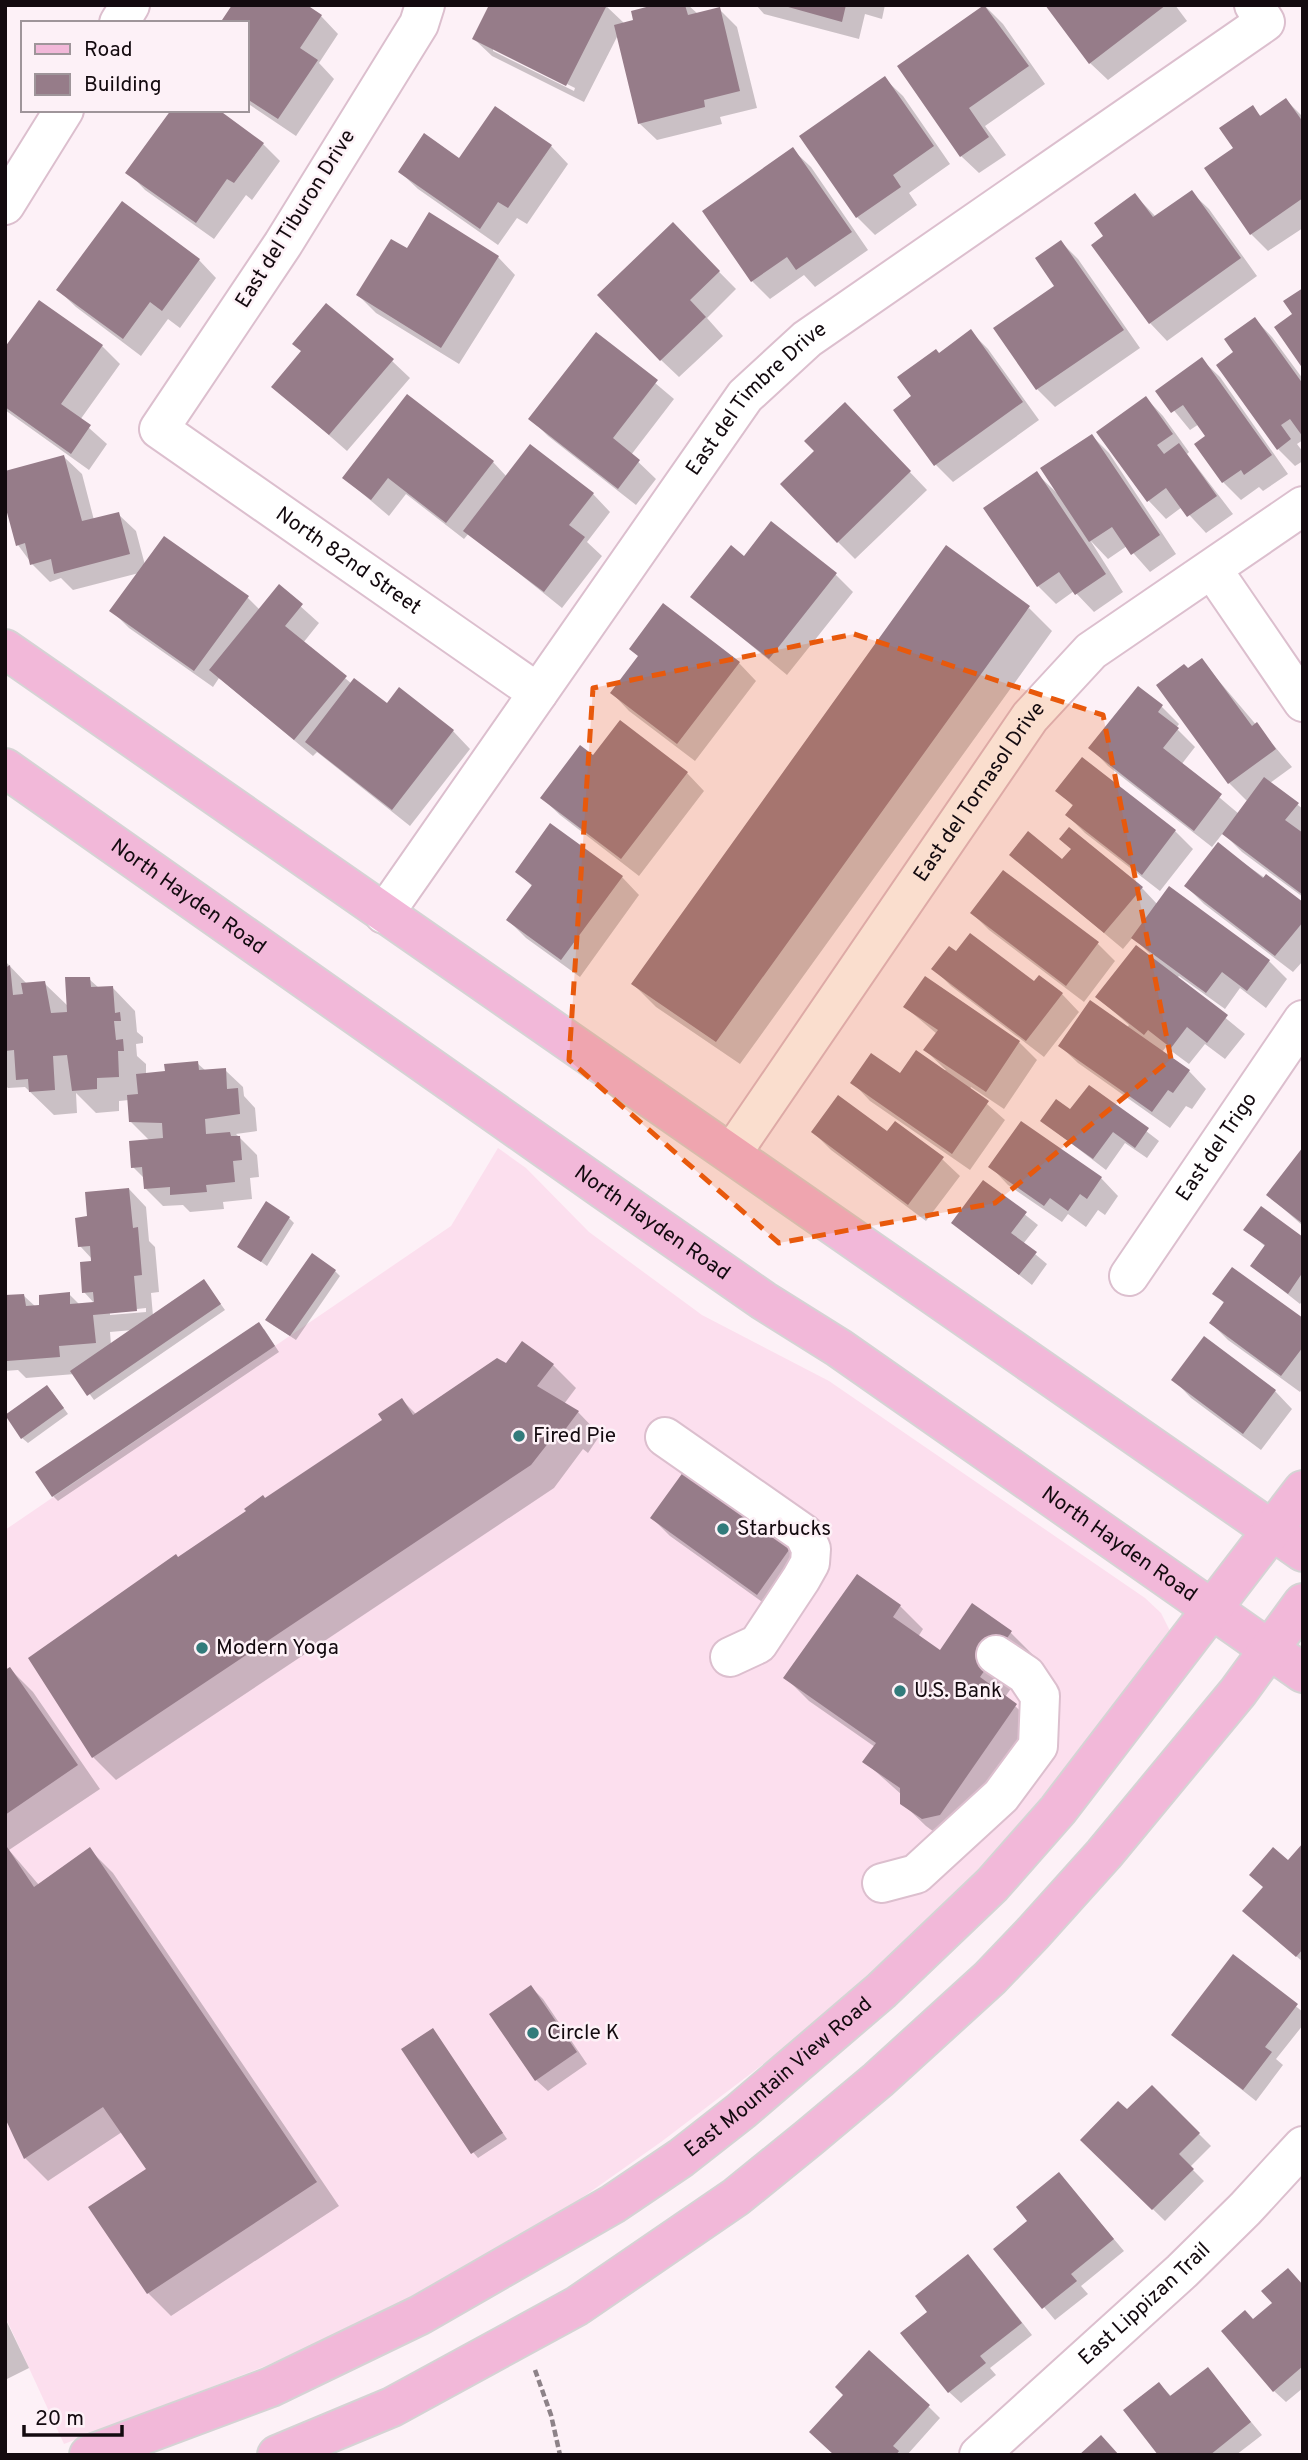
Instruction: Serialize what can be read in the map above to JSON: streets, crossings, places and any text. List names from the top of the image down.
{
  "streets": {
    "main road": ["North Hayden Road", "East Mountain View Road"],
    "street": [
      "East del Tiburon Drive",
      "East del Timbre Drive",
      "North 82nd Street",
      "East del Tornasol Drive",
      "East del Trigo",
      "East Lippizan Trail"
    ]
  },
  "crossings": [
    ["East del Tiburon Drive", "North 82nd Street"],
    ["East del Timbre Drive", "North 82nd Street"],
    ["North Hayden Road", "East Mountain View Road"]
  ],
  "places": [
    "Fired Pie",
    "Starbucks",
    "Modern Yoga",
    "U.S. Bank",
    "Circle K"
  ],
  "legend": ["Road", "Building"],
  "scale_bar": "20 m"
}
